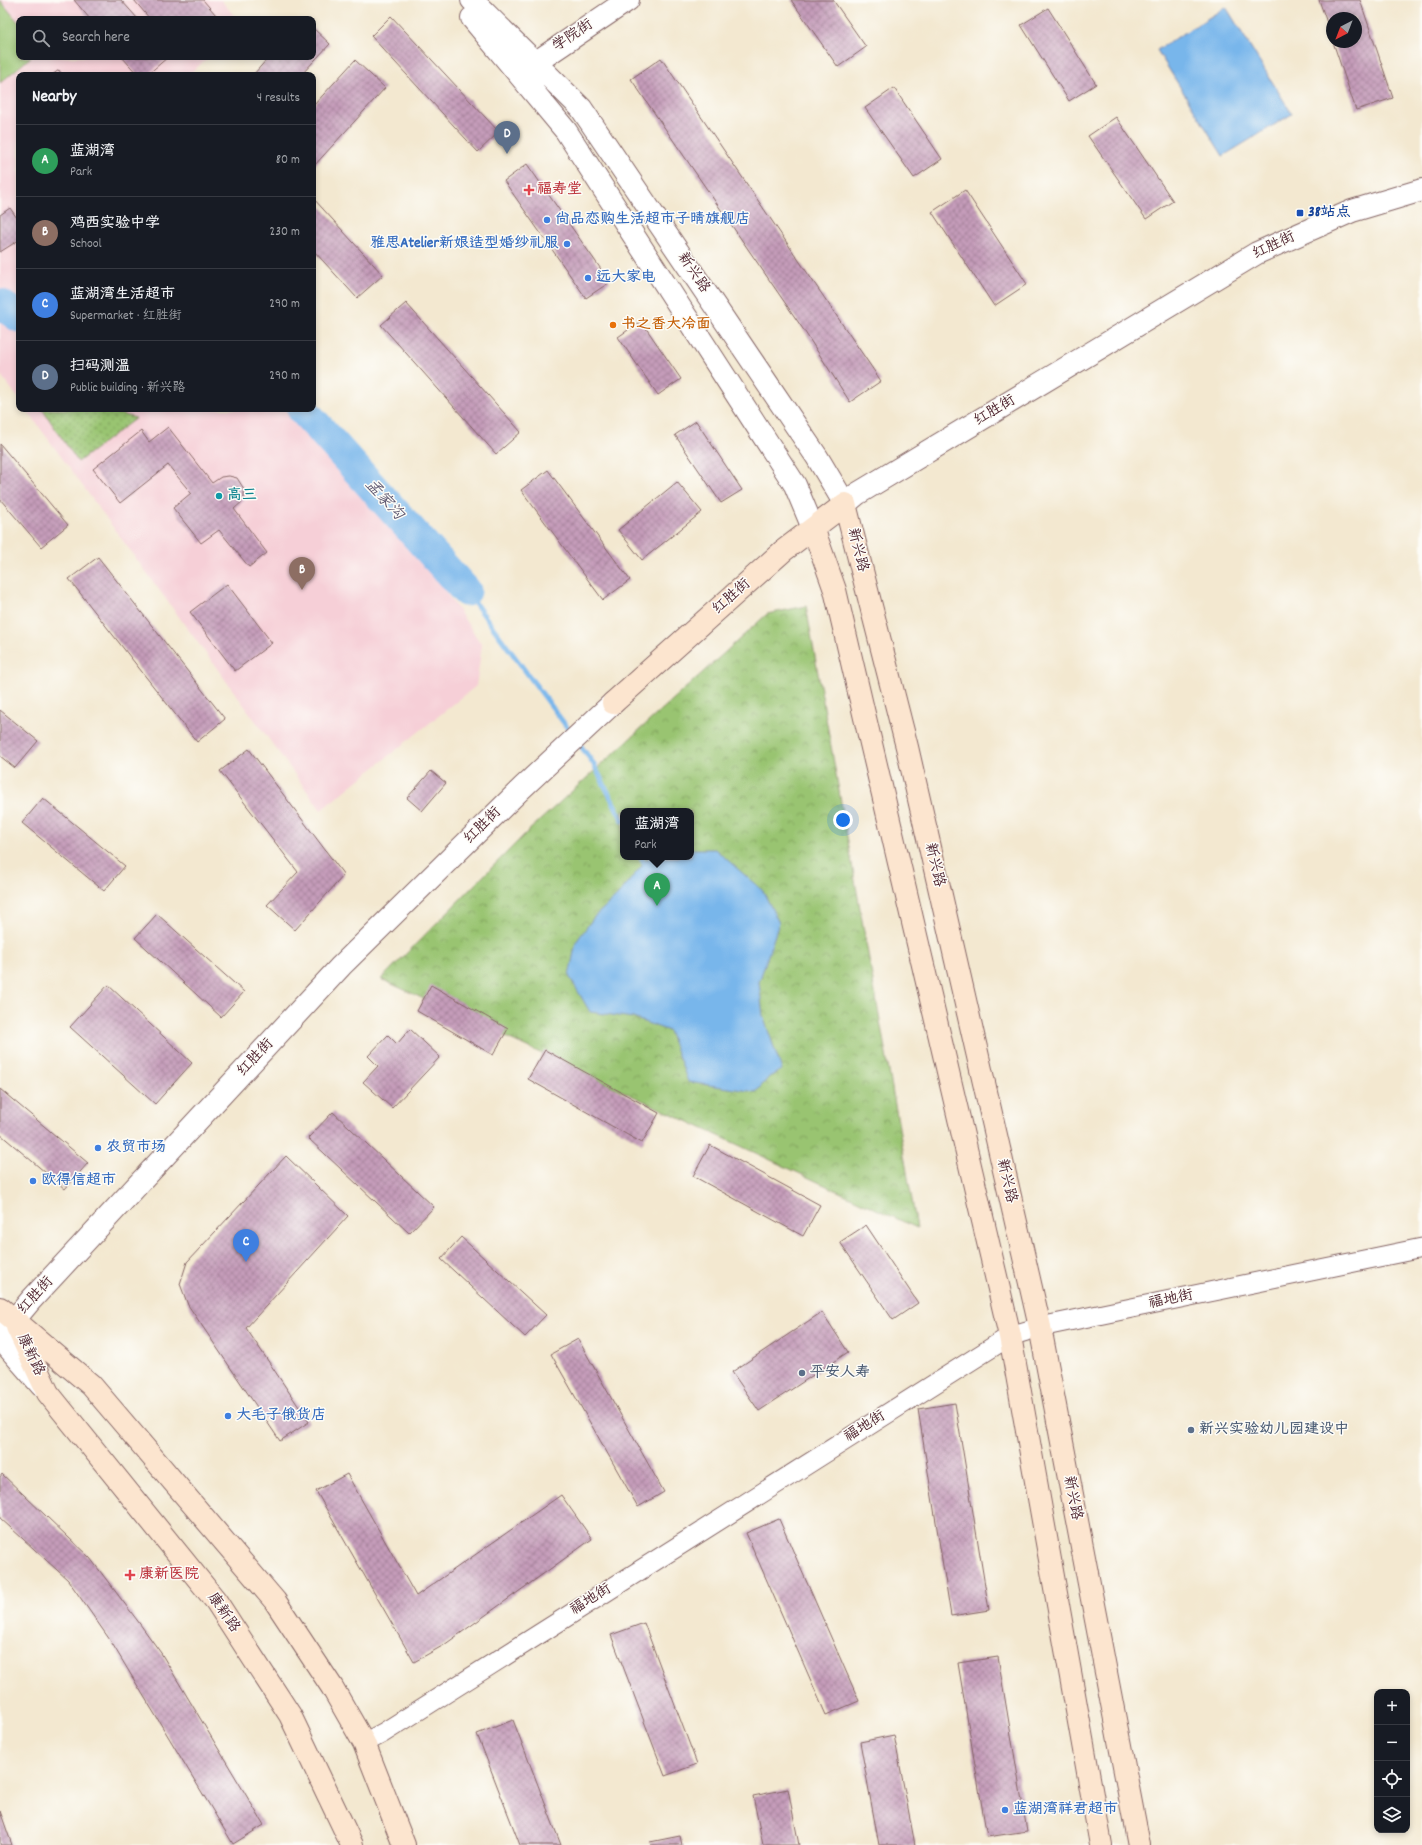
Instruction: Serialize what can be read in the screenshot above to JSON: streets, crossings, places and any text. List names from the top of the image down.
{
  "streets": {
    "main road": ["红胜街", "新兴路", "康新路"],
    "street": ["学院街", "福地街"]
  },
  "crossings": [
    ["学院街", "新兴路"],
    ["红胜街", "新兴路"],
    ["红胜街", "康新路"],
    ["新兴路", "福地街"]
  ],
  "water": ["孟家沟"],
  "places": {
    "health": ["福寿堂", "康新医院"],
    "transit": ["38站点"],
    "other": [
      "尚品恋购生活超市子晴旗舰店",
      "雅思Atelier新娘造型婚纱礼服",
      "远大家电",
      "书之香大冷面",
      "高三",
      "农贸市场",
      "欧得信超市",
      "平安人寿",
      "大毛子俄货店",
      "新兴实验幼儿园建设中",
      "蓝湖湾祥君超市"
    ]
  },
  "north": "bottom left",
  "page": {
    "search": "Search here",
    "heading": ["Nearby", "4 results"],
    "pins": [
      "D",
      "B",
      "A",
      "C"
    ],
    "list": [
      {
        "mark": "A",
        "name": "蓝湖湾",
        "note": "Park",
        "value": "80 m"
      },
      {
        "mark": "B",
        "name": "鸡西实验中学",
        "note": "School",
        "value": "230 m"
      },
      {
        "mark": "C",
        "name": "蓝湖湾生活超市",
        "note": "Supermarket · 红胜街",
        "value": "290 m"
      },
      {
        "mark": "D",
        "name": "扫码测温",
        "note": "Public building · 新兴路",
        "value": "290 m"
      }
    ],
    "popup": ["蓝湖湾", "Park"],
    "map_buttons": ["+", "−"]
  }
}
